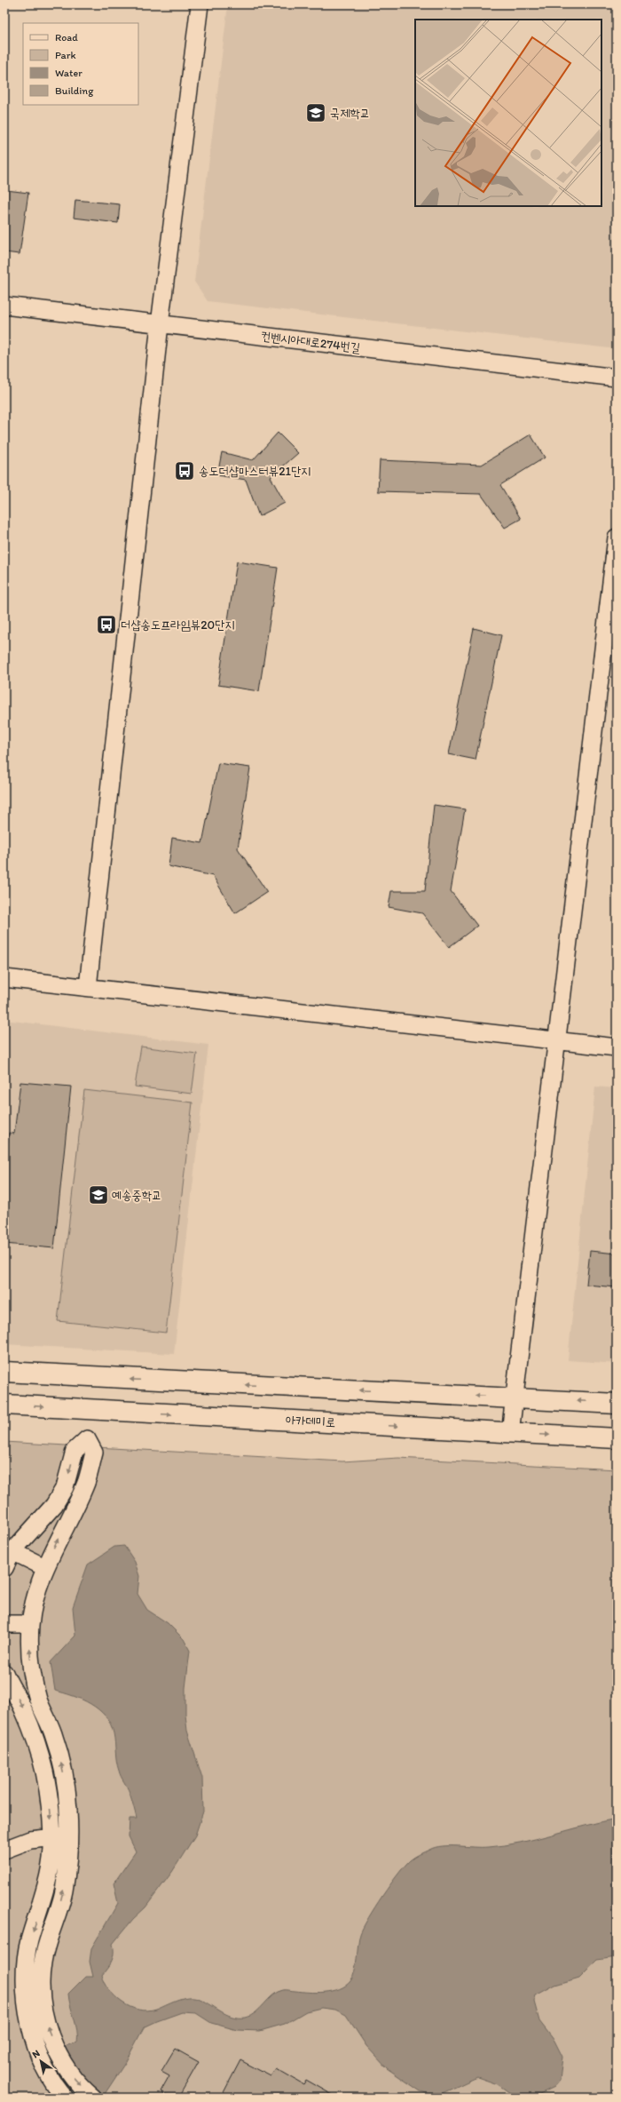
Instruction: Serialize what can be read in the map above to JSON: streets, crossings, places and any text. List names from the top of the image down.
{
  "streets": {
    "main road": ["아카데미로"],
    "street": ["컨벤시아대로274번길"]
  },
  "places": {
    "school or university": ["국제학교", "예송중학교"],
    "bus stop": ["송도더샵마스터뷰21단지", "더샵송도프라임뷰20단지"]
  },
  "legend": [
    "Road",
    "Park",
    "Water",
    "Building"
  ],
  "north": "top left"
}
